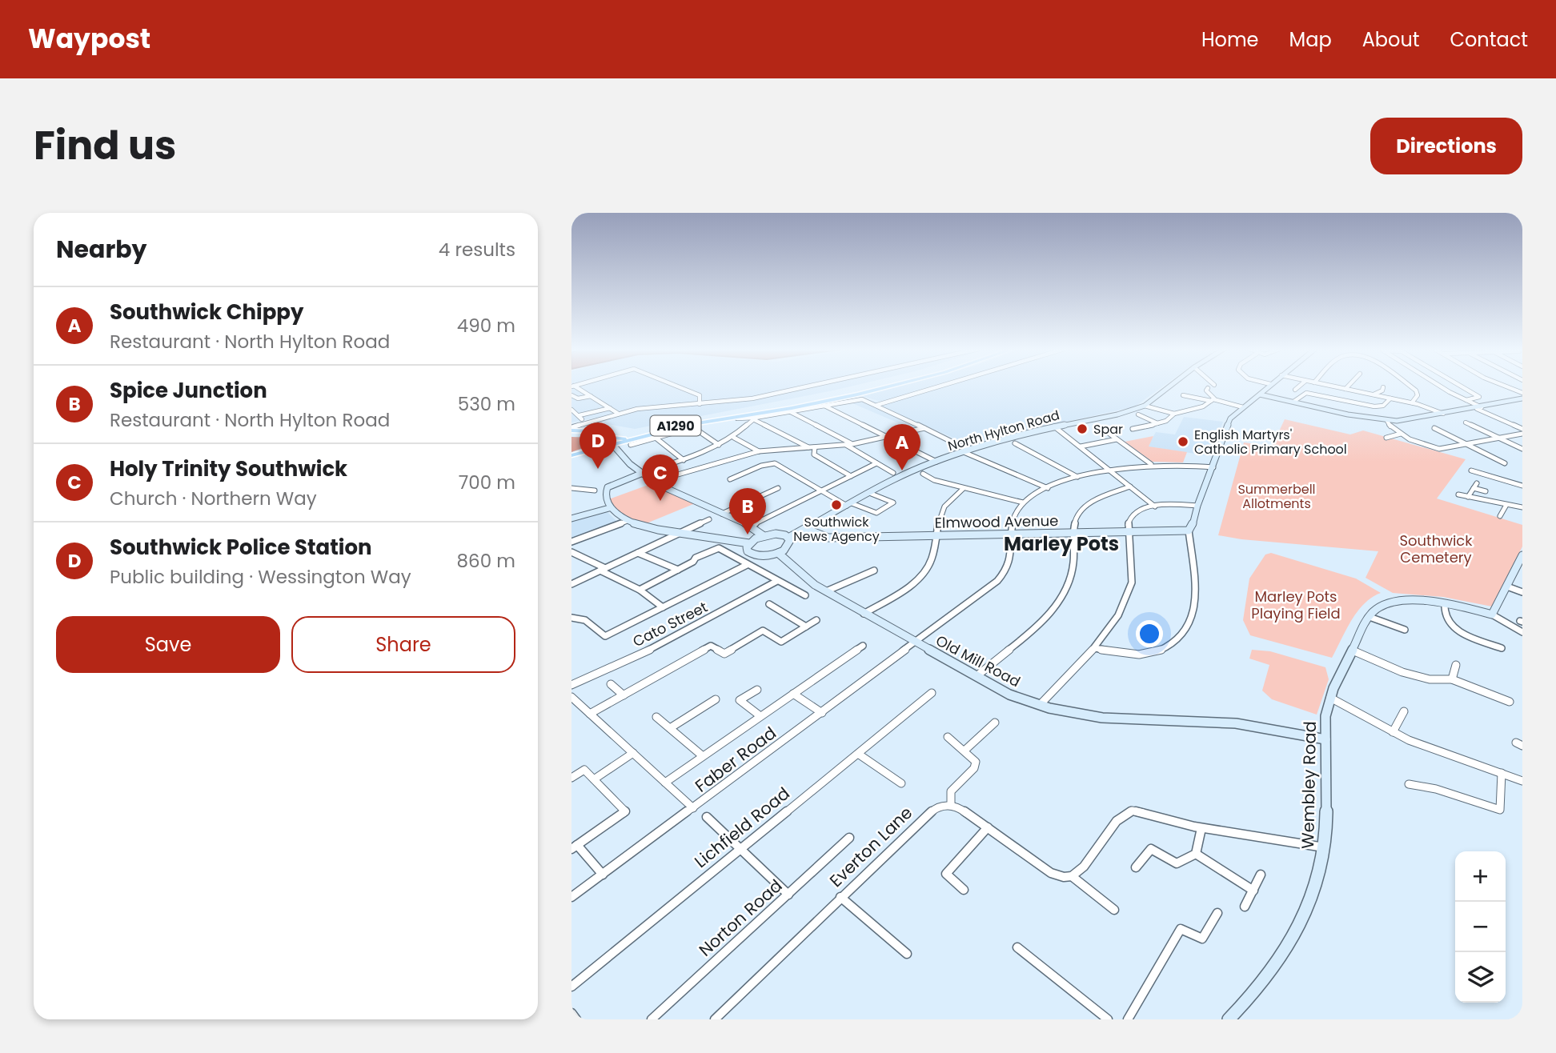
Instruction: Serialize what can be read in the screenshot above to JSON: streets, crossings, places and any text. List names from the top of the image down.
{
  "streets": {
    "main road": ["A1290"],
    "street": [
      "North Hylton Road",
      "Elmwood Avenue",
      "Cato Street",
      "Old Mill Road",
      "Faber Road",
      "Wembley Road",
      "Lichfield Road",
      "Everton Lane",
      "Norton Road"
    ]
  },
  "crossings": [
    ["North Hylton Road", "Elmwood Avenue"],
    ["Elmwood Avenue", "Faber Road"],
    ["Old Mill Road", "Faber Road"],
    ["Old Mill Road", "Wembley Road"]
  ],
  "districts": ["Marley Pots"],
  "parks": ["Summerbell Allotments", "Southwick Cemetery", "Marley Pots Playing Field"],
  "places": ["Spar", "English Martyrs' Catholic Primary School", "Southwick News Agency"],
  "page": {
    "header": "Waypost",
    "nav": [
      "Home",
      "Map",
      "About",
      "Contact"
    ],
    "title": "Find us",
    "buttons": [
      "Directions",
      ["Save", "Share"]
    ],
    "heading": ["Nearby", "4 results"],
    "list": [
      {
        "mark": "A",
        "name": "Southwick Chippy",
        "note": "Restaurant · North Hylton Road",
        "value": "490 m"
      },
      {
        "mark": "B",
        "name": "Spice Junction",
        "note": "Restaurant · North Hylton Road",
        "value": "530 m"
      },
      {
        "mark": "C",
        "name": "Holy Trinity Southwick",
        "note": "Church · Northern Way",
        "value": "700 m"
      },
      {
        "mark": "D",
        "name": "Southwick Police Station",
        "note": "Public building · Wessington Way",
        "value": "860 m"
      }
    ],
    "pins": [
      "D",
      "A",
      "C",
      "B"
    ],
    "map_buttons": ["+", "−"]
  }
}
